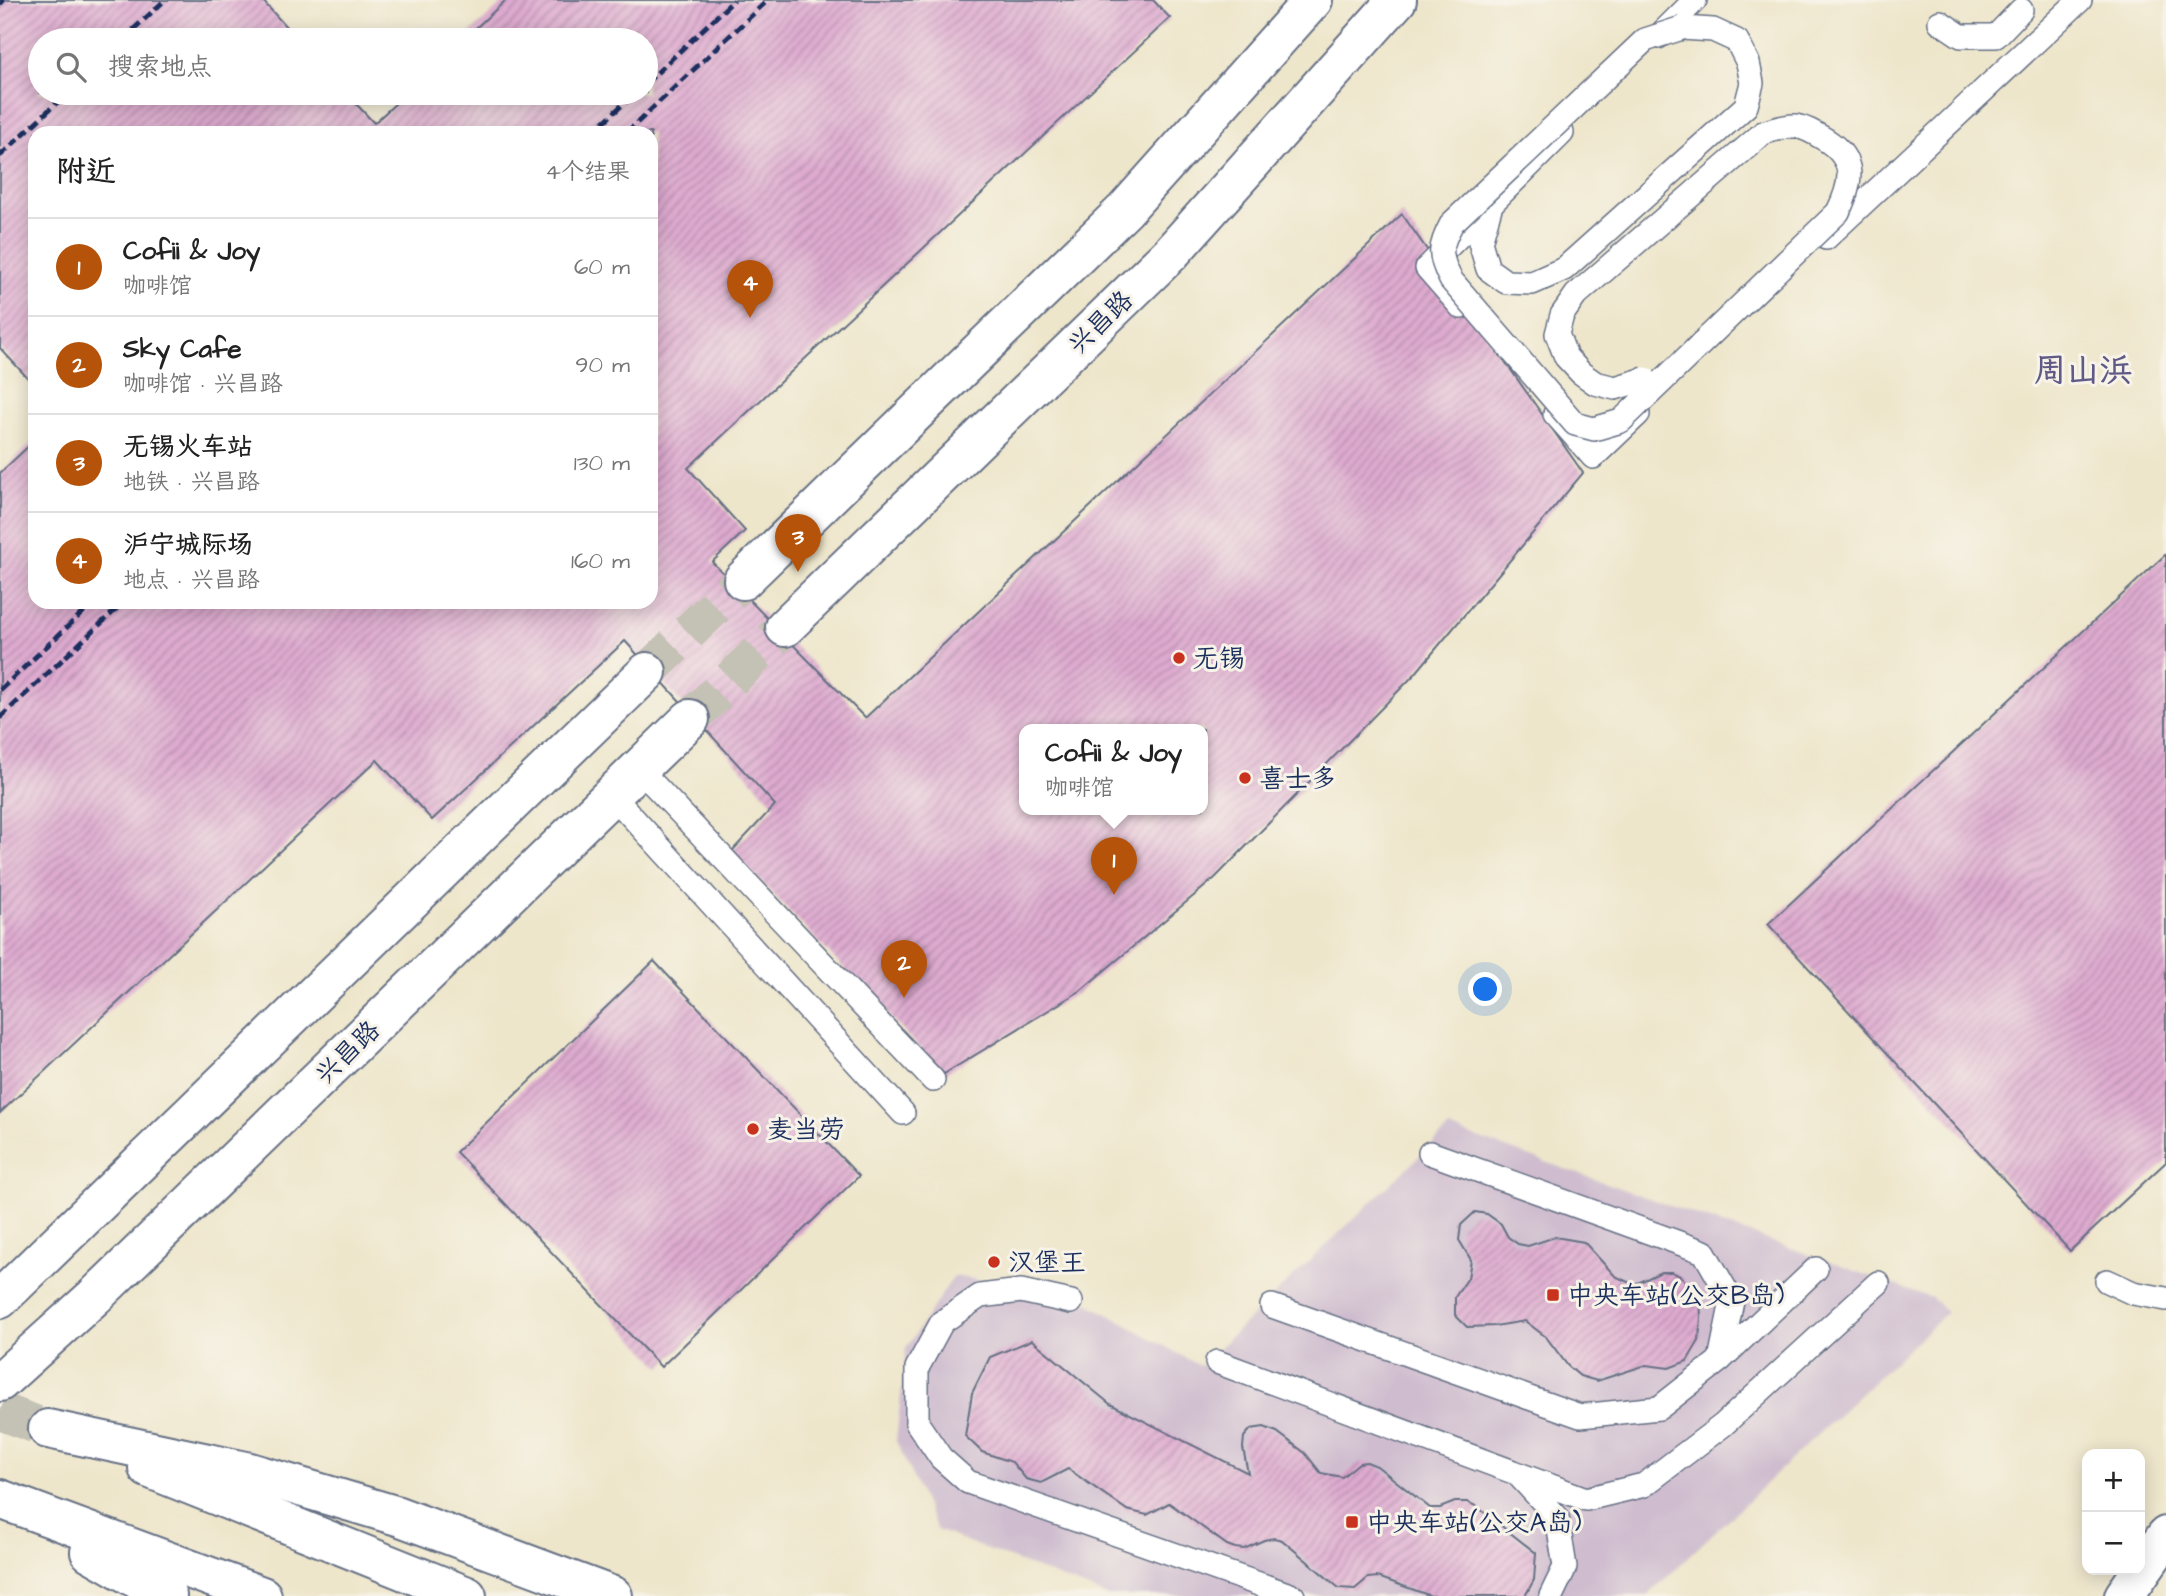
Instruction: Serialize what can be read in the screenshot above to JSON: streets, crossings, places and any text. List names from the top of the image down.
{
  "streets": {
    "main road": ["兴昌路"]
  },
  "districts": ["周山浜"],
  "places": {
    "other": [
      "无锡",
      "喜士多",
      "麦当劳",
      "汉堡王"
    ],
    "transit": ["中央车站(公交B岛)", "中央车站(公交A岛)"]
  },
  "page": {
    "search": "搜索地点",
    "heading": ["附近", "4个结果"],
    "list": [
      {
        "mark": "1",
        "name": "Cofii & Joy",
        "note": "咖啡馆",
        "value": "60 m"
      },
      {
        "mark": "2",
        "name": "Sky Cafe",
        "note": "咖啡馆 · 兴昌路",
        "value": "90 m"
      },
      {
        "mark": "3",
        "name": "无锡火车站",
        "note": "地铁 · 兴昌路",
        "value": "130 m"
      },
      {
        "mark": "4",
        "name": "沪宁城际场",
        "note": "地点 · 兴昌路",
        "value": "160 m"
      }
    ],
    "pins": [
      "4",
      "3",
      "1",
      "2"
    ],
    "popup": ["Cofii & Joy", "咖啡馆"],
    "map_buttons": ["+", "−"]
  }
}
